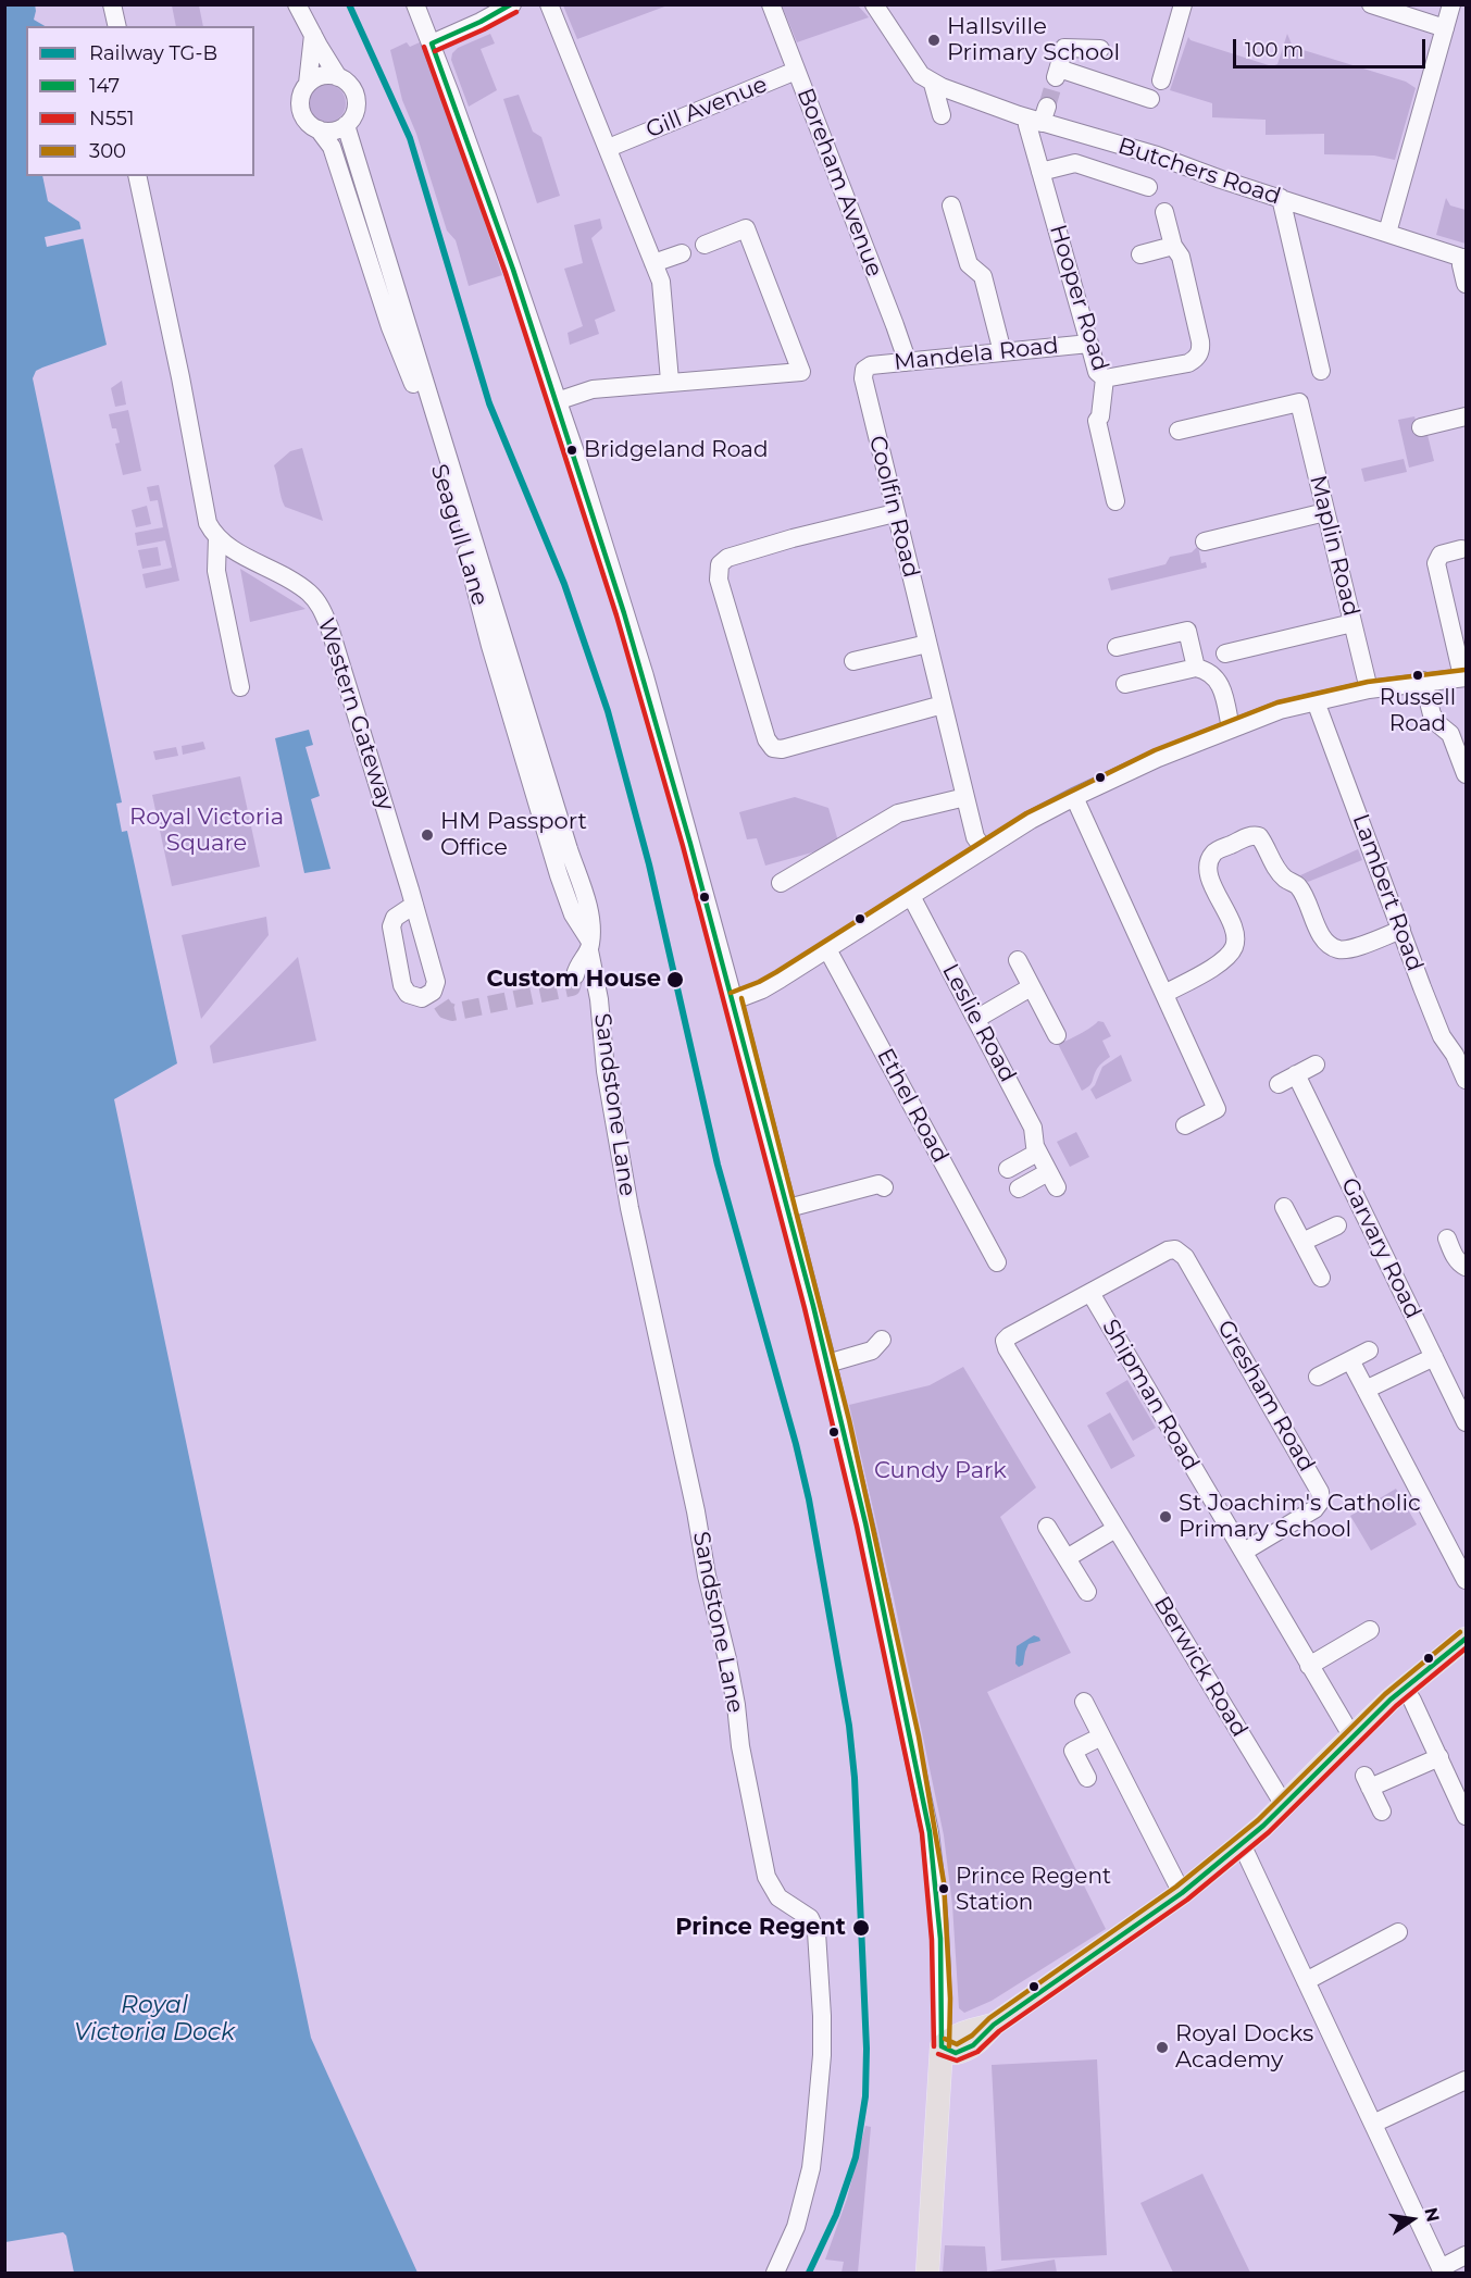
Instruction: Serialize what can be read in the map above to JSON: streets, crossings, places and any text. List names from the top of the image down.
{
  "streets": {
    "street": [
      "Gill Avenue",
      "Butchers Road",
      "Boreham Avenue",
      "Hooper Road",
      "Mandela Road",
      "Coolfin Road",
      "Seagull Lane",
      "Maplin Road",
      "Western Gateway",
      "Lambert Road",
      "Leslie Road",
      "Sandstone Lane",
      "Ethel Road",
      "Garvary Road",
      "Shipman Road",
      "Gresham Road",
      "Berwick Road"
    ]
  },
  "crossings": [
    ["Gill Avenue", "Boreham Avenue"],
    ["Butchers Road", "Hooper Road"],
    ["Boreham Avenue", "Mandela Road"],
    ["Hooper Road", "Mandela Road"],
    ["Mandela Road", "Coolfin Road"],
    ["Seagull Lane", "Sandstone Lane"],
    ["Shipman Road", "Gresham Road"],
    ["Shipman Road", "Berwick Road"],
    ["Gresham Road", "Berwick Road"]
  ],
  "water": ["Royal Victoria Dock"],
  "parks": ["Royal Victoria Square", "Cundy Park"],
  "places": [
    "Hallsville Primary School",
    "Bridgeland Road",
    "Russell Road",
    "HM Passport Office",
    "Custom House",
    "St Joachim's Catholic Primary School",
    "Prince Regent Station",
    "Prince Regent",
    "Royal Docks Academy"
  ],
  "lines": [
    "rail line TG-B",
    "transit line 147",
    "transit line N551",
    "transit line 300"
  ],
  "legend": [
    "Railway TG-B",
    "147",
    "N551",
    "300"
  ],
  "scale_bar": "100 m",
  "north": "right"
}
